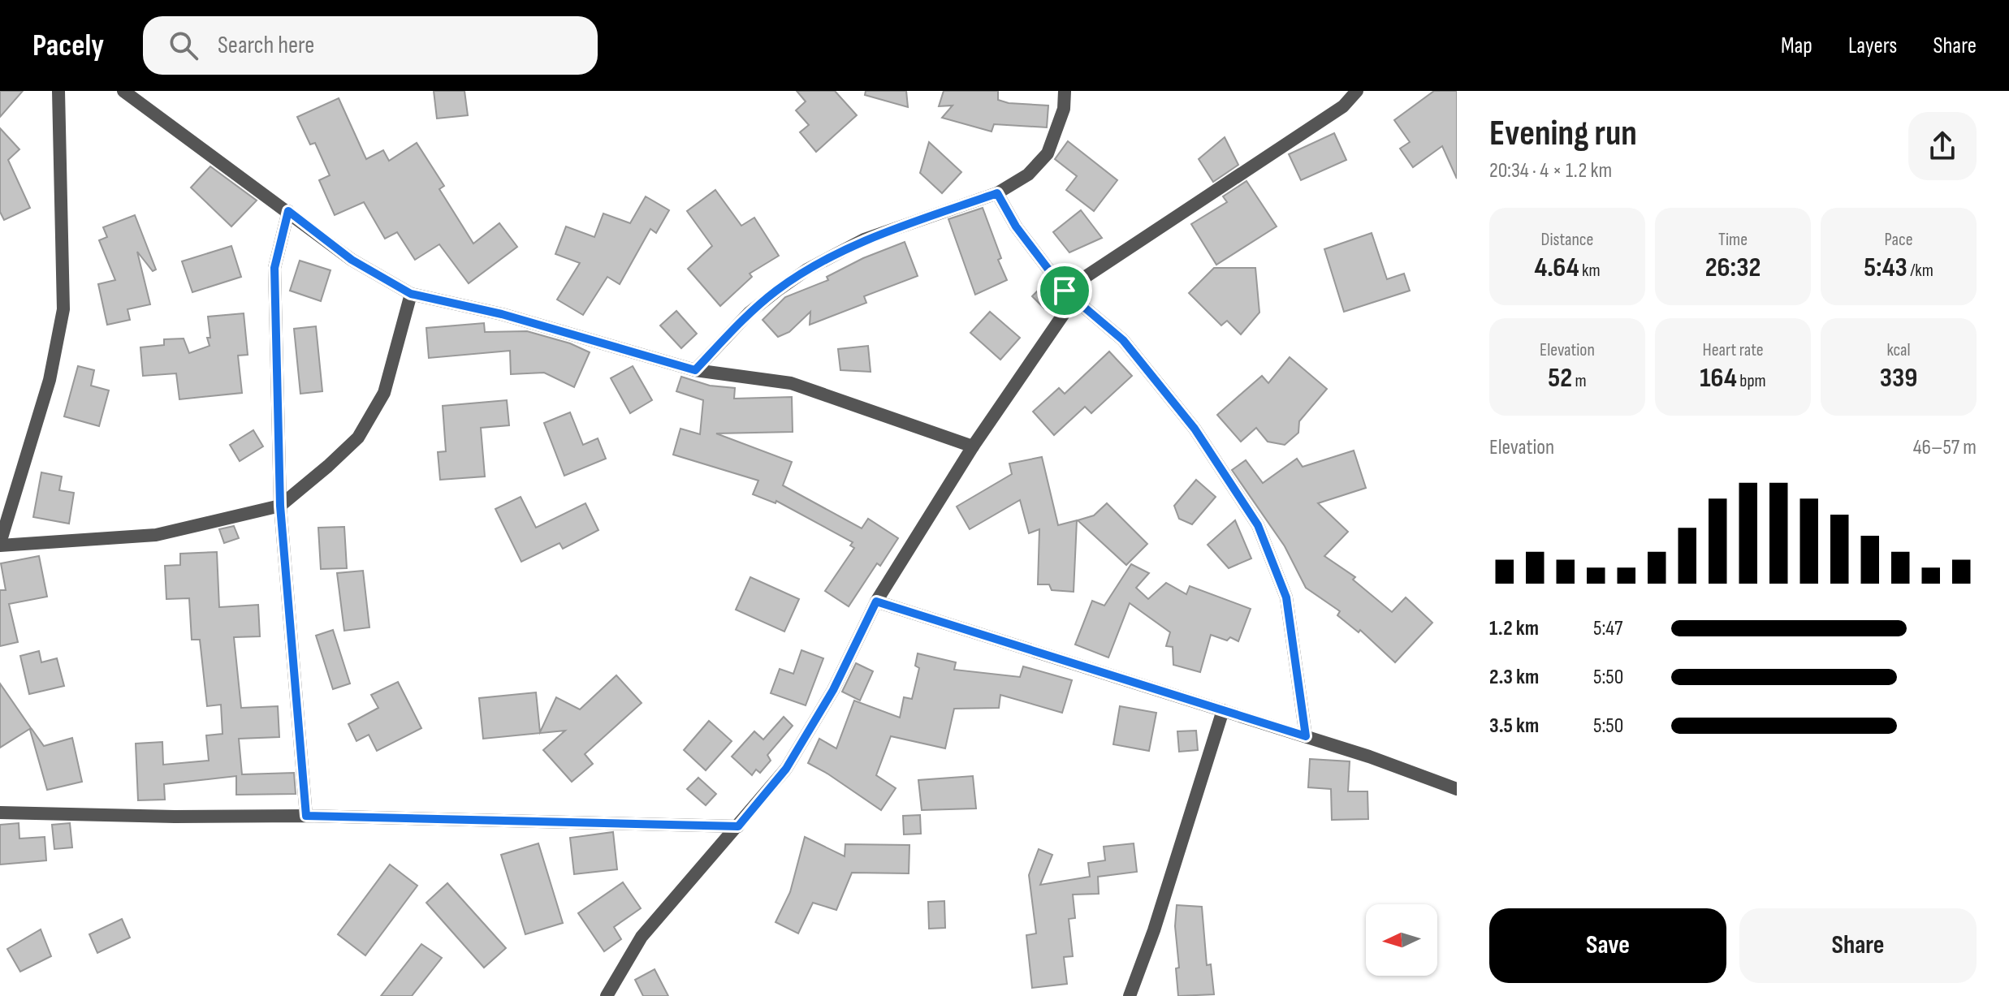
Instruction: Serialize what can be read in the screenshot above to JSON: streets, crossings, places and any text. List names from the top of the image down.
{
  "north": "left",
  "page": {
    "header": "Pacely",
    "search": "Search here",
    "nav": ["Map", "Layers", "Share"],
    "heading": ["Evening run", "20:34 · 4 × 1.2 km"],
    "stats": [
      ["Distance", "4.64 km"],
      ["Time", "26:32"],
      ["Pace", "5:43 /km"],
      ["Elevation", "52 m"],
      ["Heart rate", "164 bpm"],
      ["kcal", "339"]
    ],
    "chart": ["Elevation", "46–57 m"],
    "list": [
      {
        "name": "1.2 km",
        "note": "5:47"
      },
      {
        "name": "2.3 km",
        "note": "5:50"
      },
      {
        "name": "3.5 km",
        "note": "5:50"
      }
    ],
    "buttons": ["Save", "Share"]
  }
}
